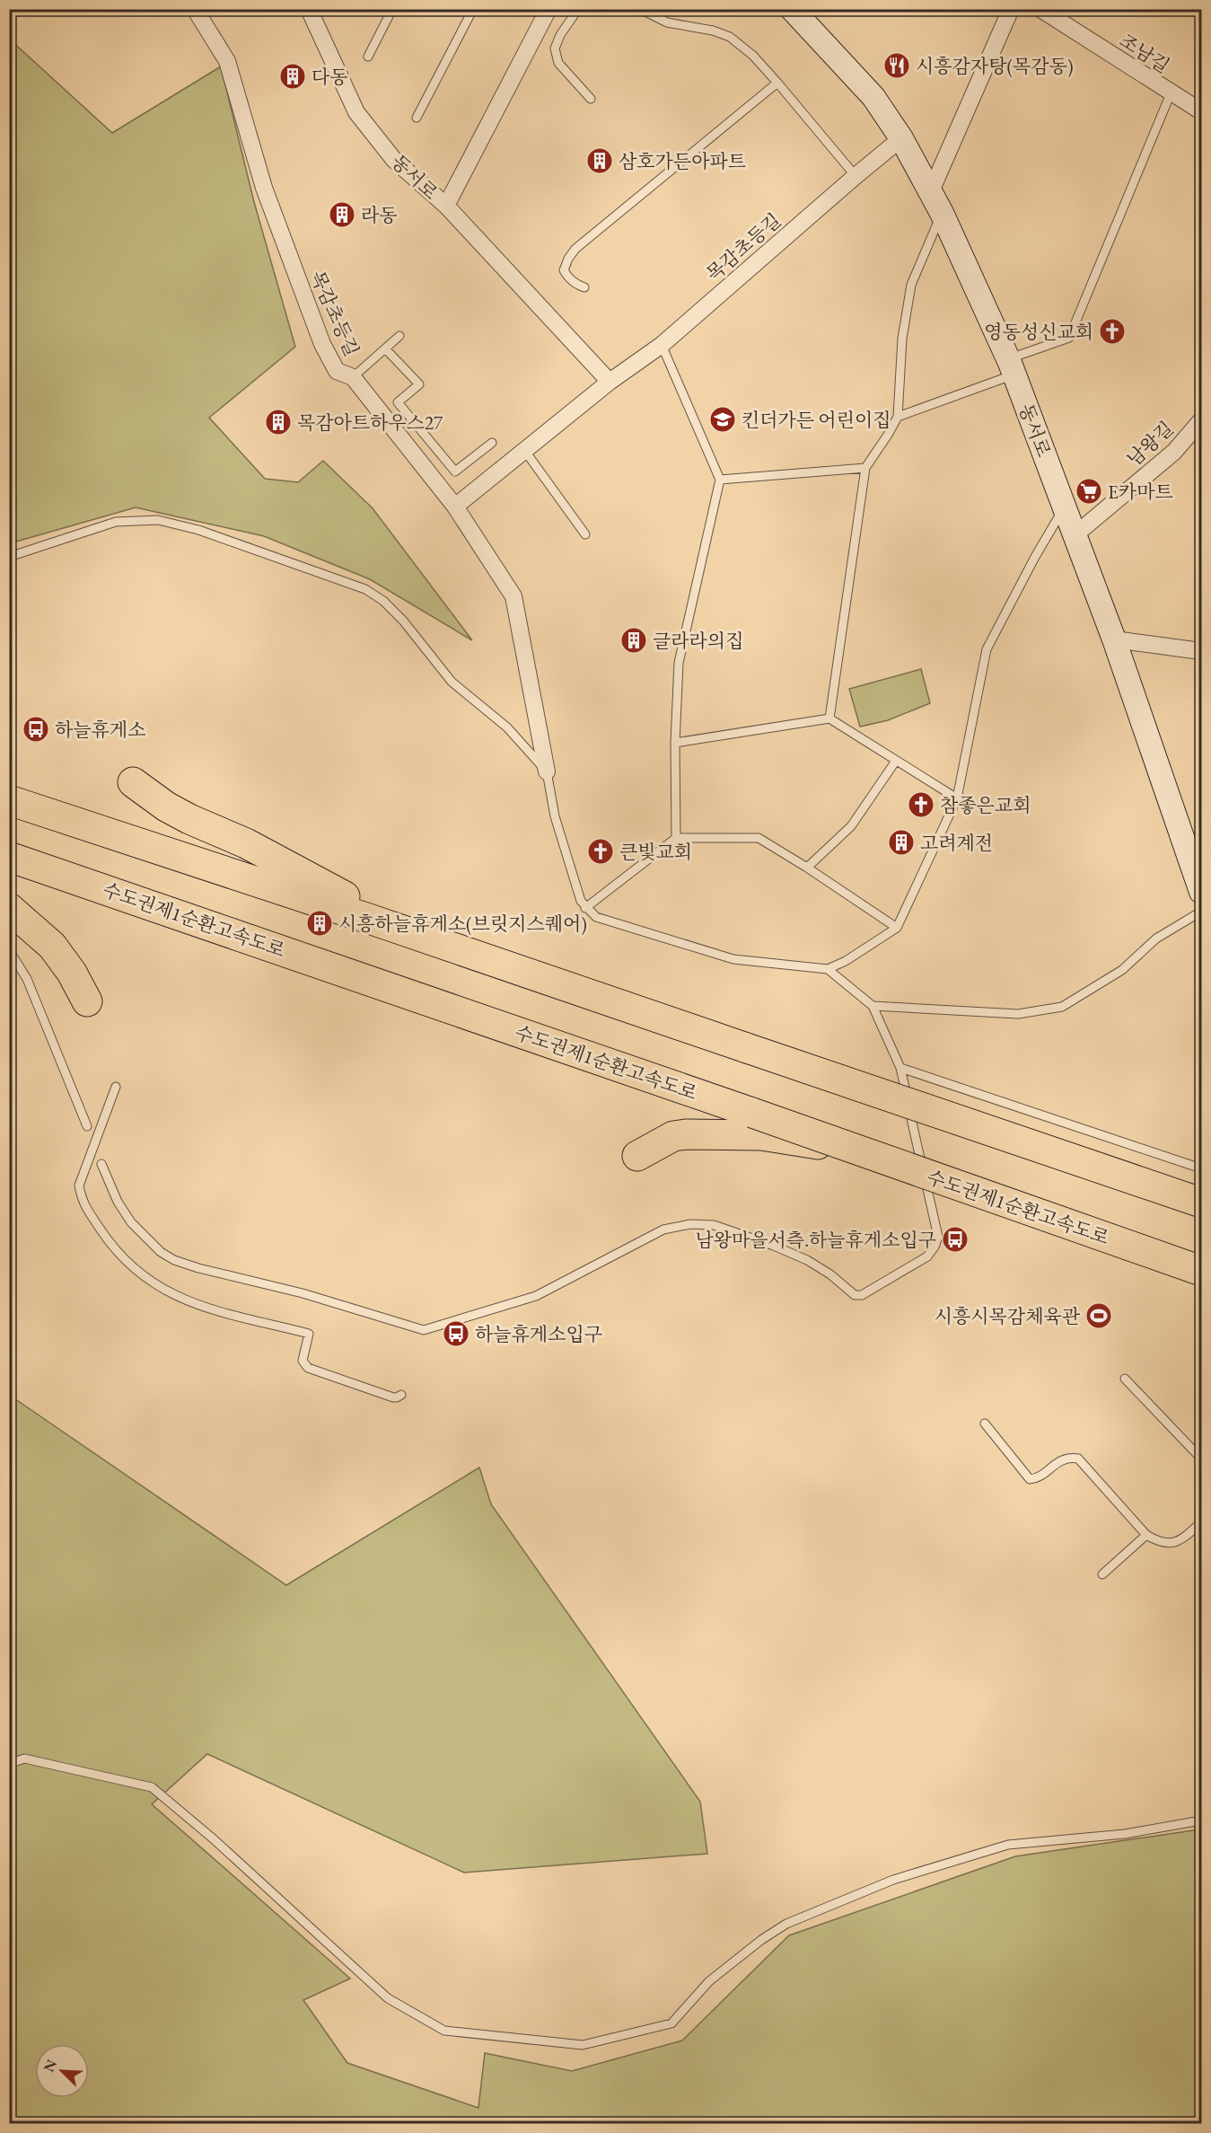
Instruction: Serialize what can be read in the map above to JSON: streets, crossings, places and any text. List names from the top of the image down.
{
  "streets": {
    "highway": ["수도권제1순환고속도로"],
    "street": [
      "조남길",
      "동서로",
      "목감초등길",
      "남왕길"
    ]
  },
  "crossings": [
    ["동서로", "목감초등길"],
    ["동서로", "남왕길"]
  ],
  "places": {
    "restaurant": ["시흥감자탕(목감동)"],
    "building": [
      "다동",
      "삼호가든아파트",
      "라동",
      "목감아트하우스27",
      "글라라의집",
      "고려계전",
      "시흥하늘휴게소(브릿지스퀘어)"
    ],
    "church": ["영동성신교회", "참좋은교회", "큰빛교회"],
    "school or university": ["킨더가든 어린이집"],
    "supermarket": ["E카마트"],
    "bus stop": ["하늘휴게소", "남왕마을서측.하늘휴게소입구", "하늘휴게소입구"],
    "sports": ["시흥시목감체육관"]
  },
  "north": "top left"
}
